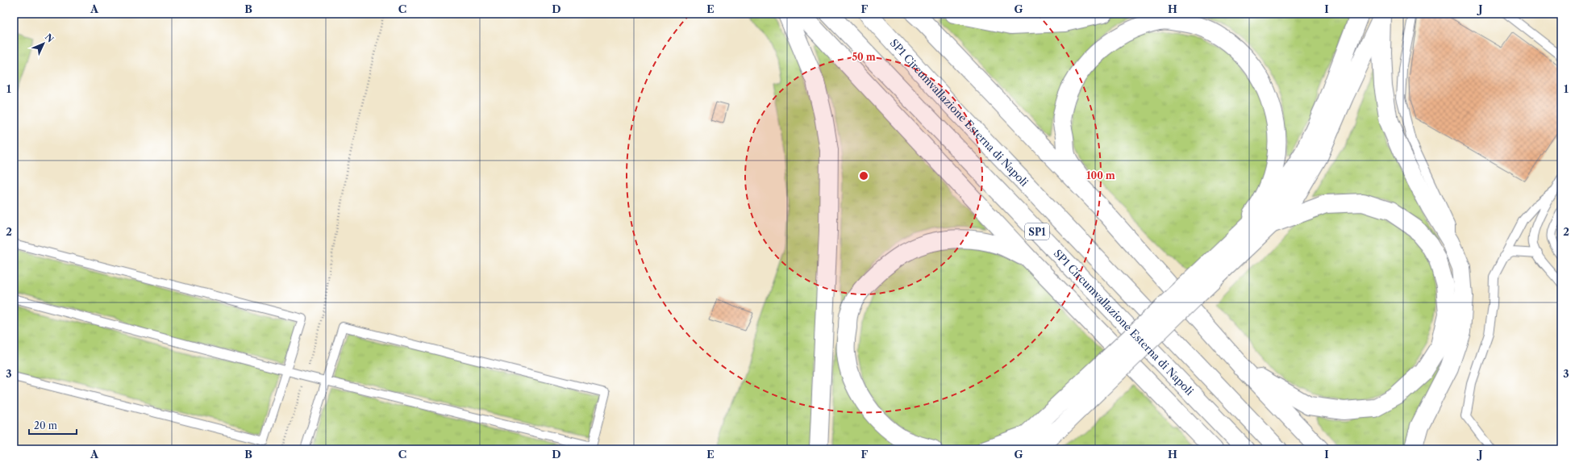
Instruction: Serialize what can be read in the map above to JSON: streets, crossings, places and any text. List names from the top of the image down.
{
  "streets": {
    "highway": ["SP1 Circumvallazione Esterna di Napoli", "SP1"]
  },
  "scale_bar": "20 m",
  "north": "top right",
  "grid": {
    "columns": [
      "A",
      "B",
      "C",
      "D",
      "E",
      "F",
      "G",
      "H",
      "I",
      "J"
    ],
    "rows": ["1", "2", "3"]
  },
  "rings": ["50 m", "100 m"]
}
